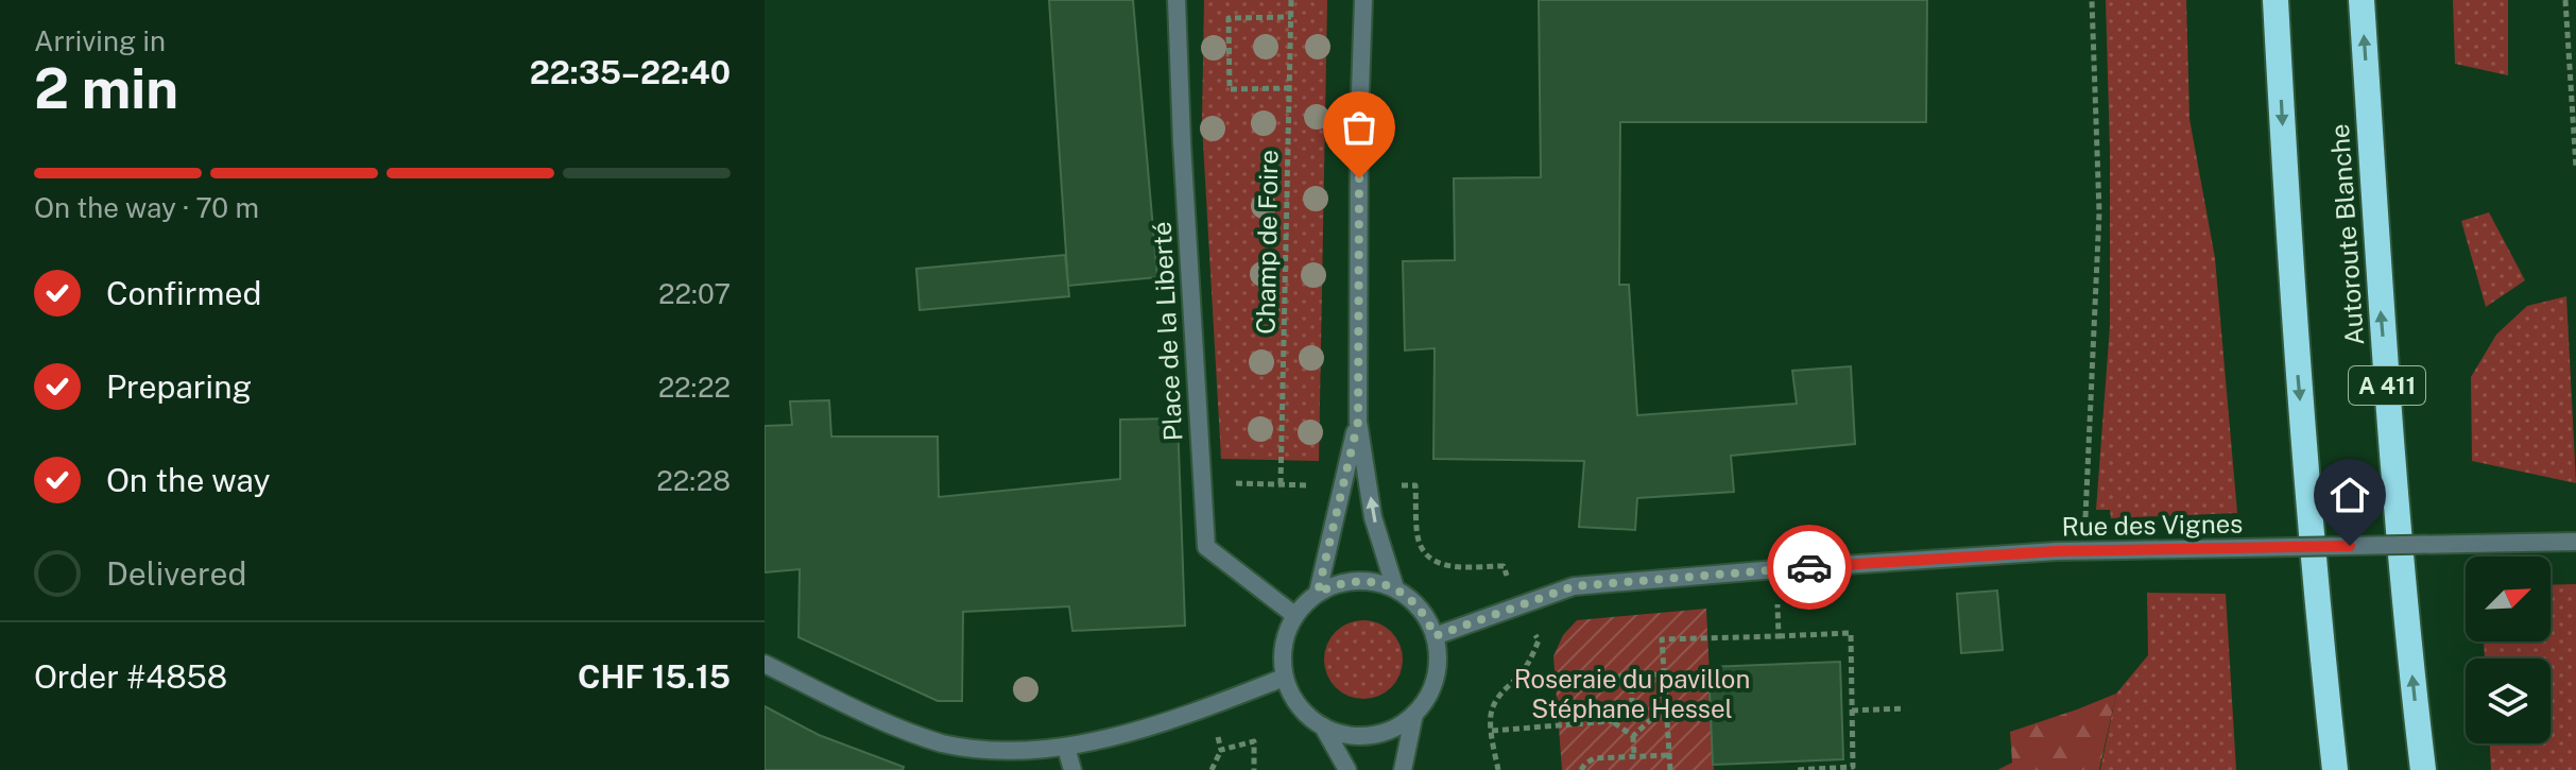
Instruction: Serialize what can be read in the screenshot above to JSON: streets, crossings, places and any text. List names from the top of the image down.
{
  "streets": {
    "highway": ["Autoroute Blanche", "A 411"],
    "street": ["Place de la Liberté", "Rue des Vignes"],
    "path": ["Champ de Foire"]
  },
  "crossings": [
    ["Place de la Liberté", "Rue des Vignes"]
  ],
  "parks": ["Roseraie du pavillon Stéphane Hessel"],
  "north": "top right",
  "page": {
    "heading": ["2 min", "Arriving in", "22:35–22:40"],
    "panel": ["Order #4858", "CHF 15.15"],
    "bar": "On the way · 70 m",
    "list": [
      ["Confirmed", "22:07"],
      ["Preparing", "22:22"],
      ["On the way", "22:28"],
      "Delivered"
    ]
  }
}
